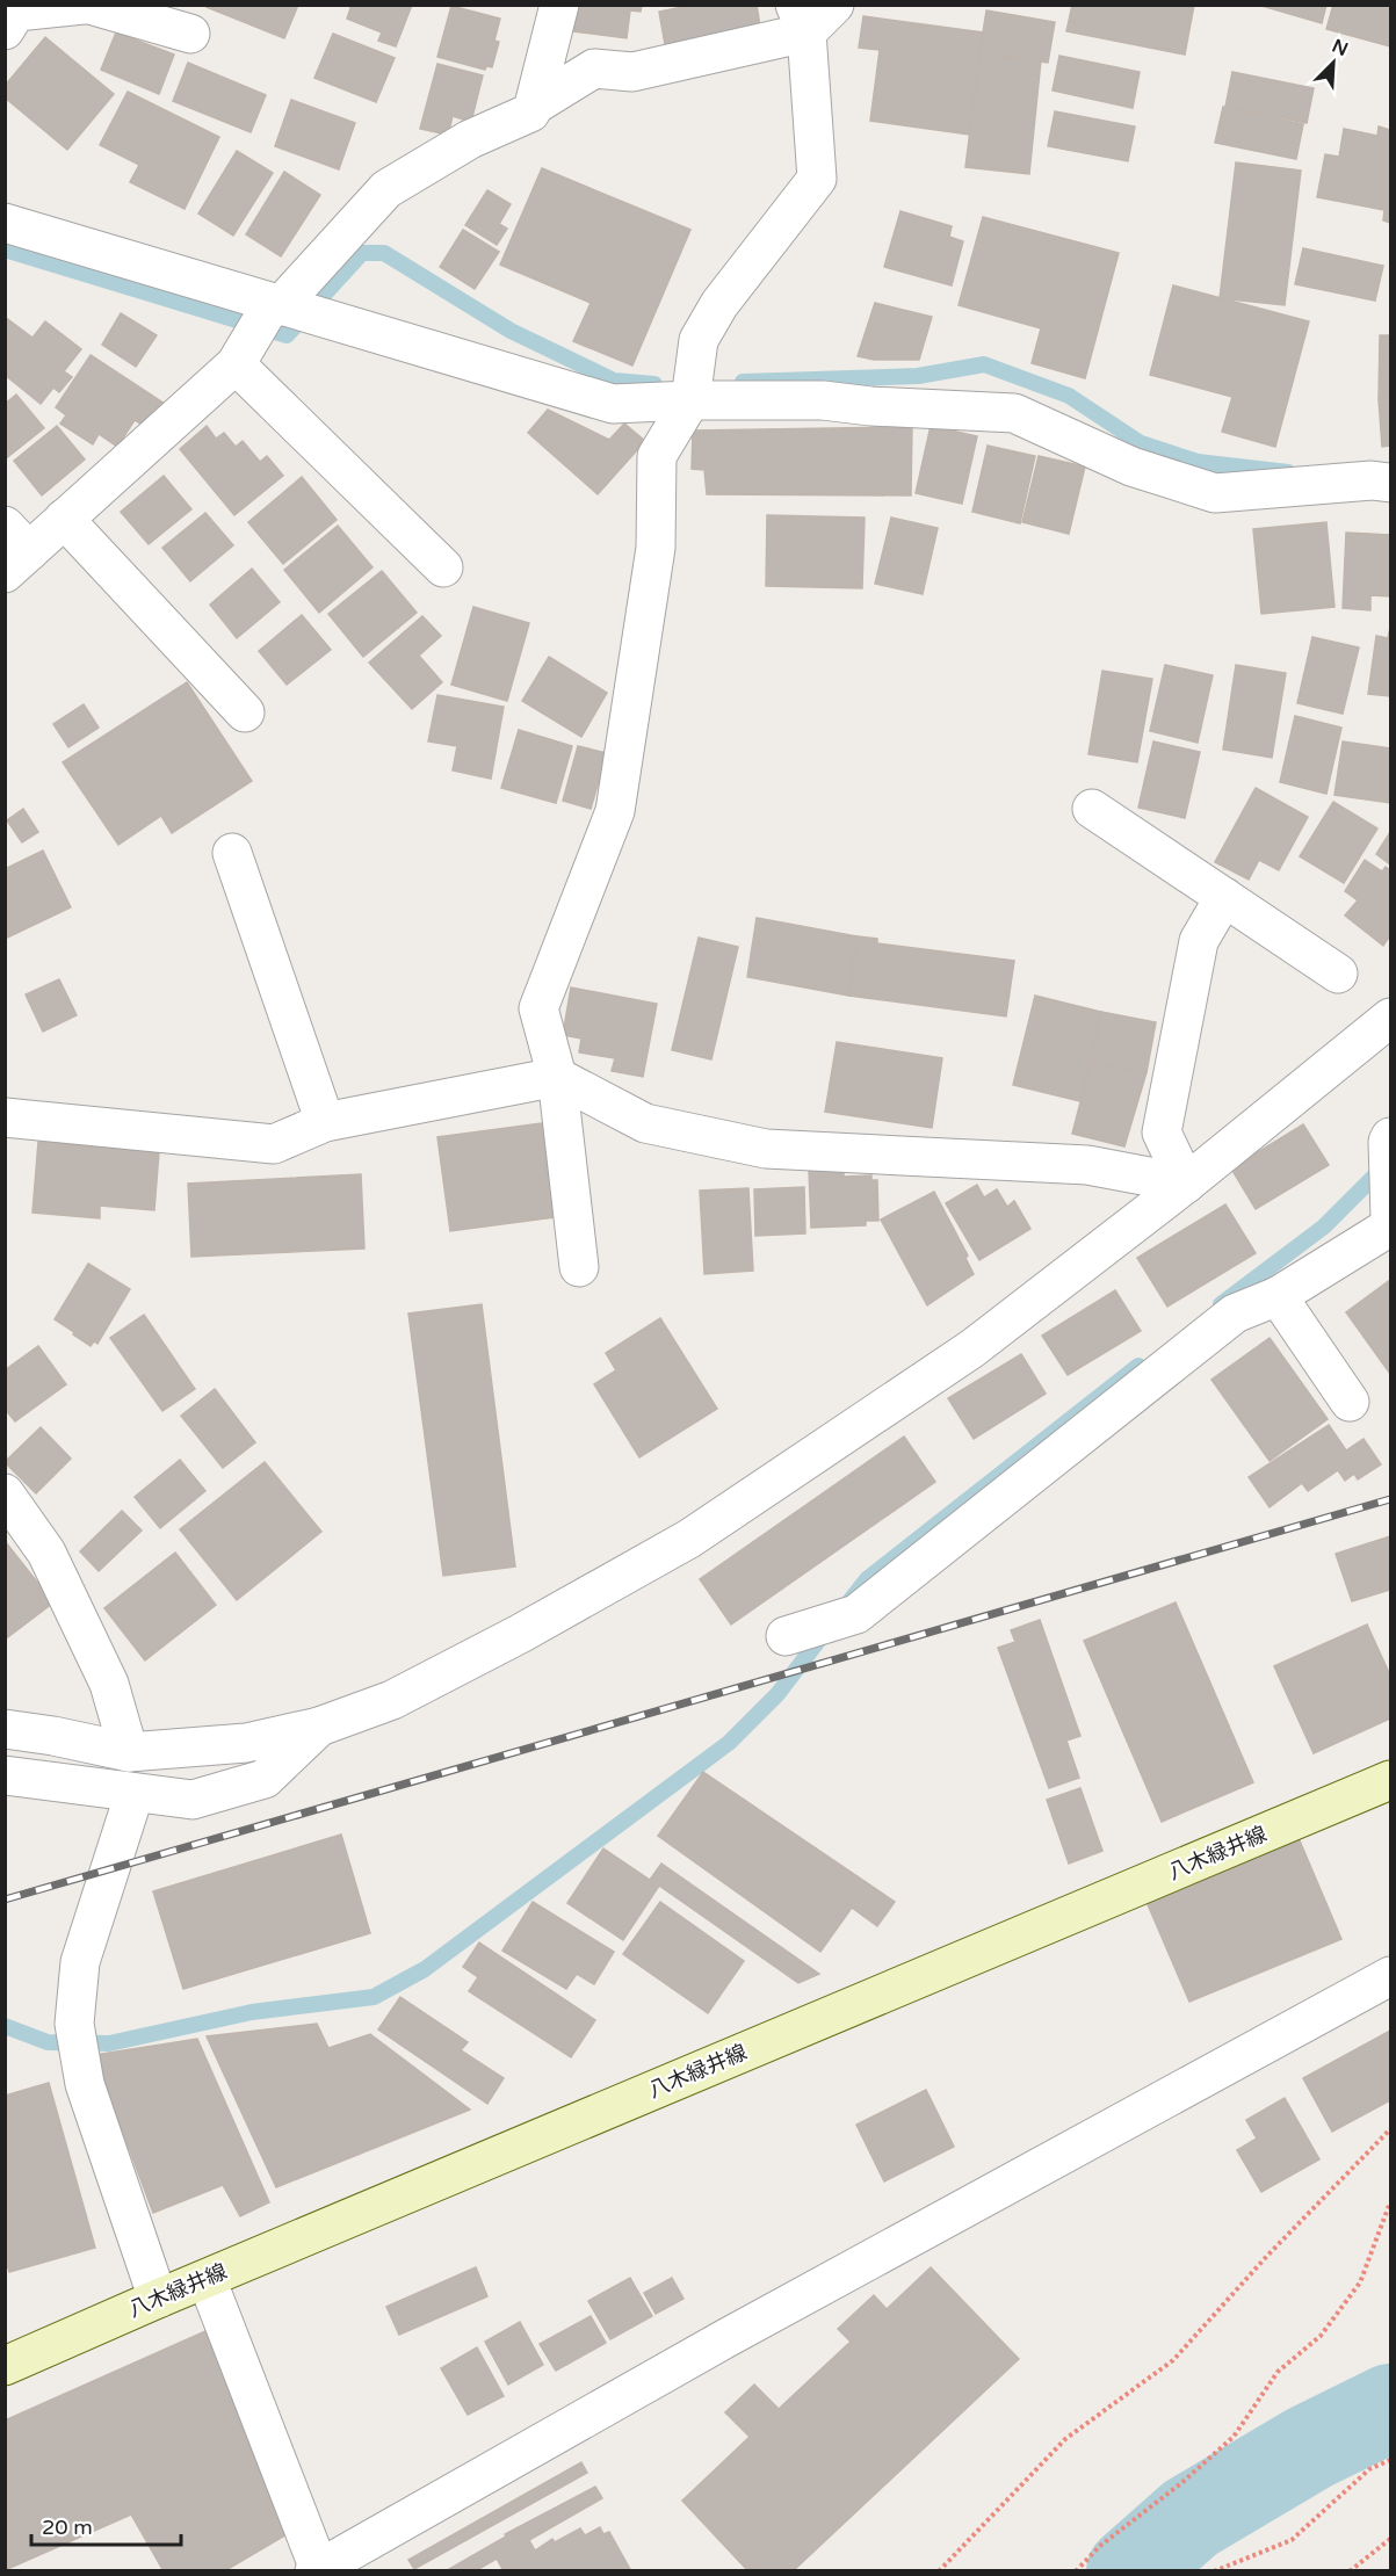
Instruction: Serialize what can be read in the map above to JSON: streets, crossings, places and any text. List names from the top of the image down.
{
  "streets": {
    "main road": ["八木緑井線"]
  },
  "scale_bar": "20 m",
  "north": "top right"
}
